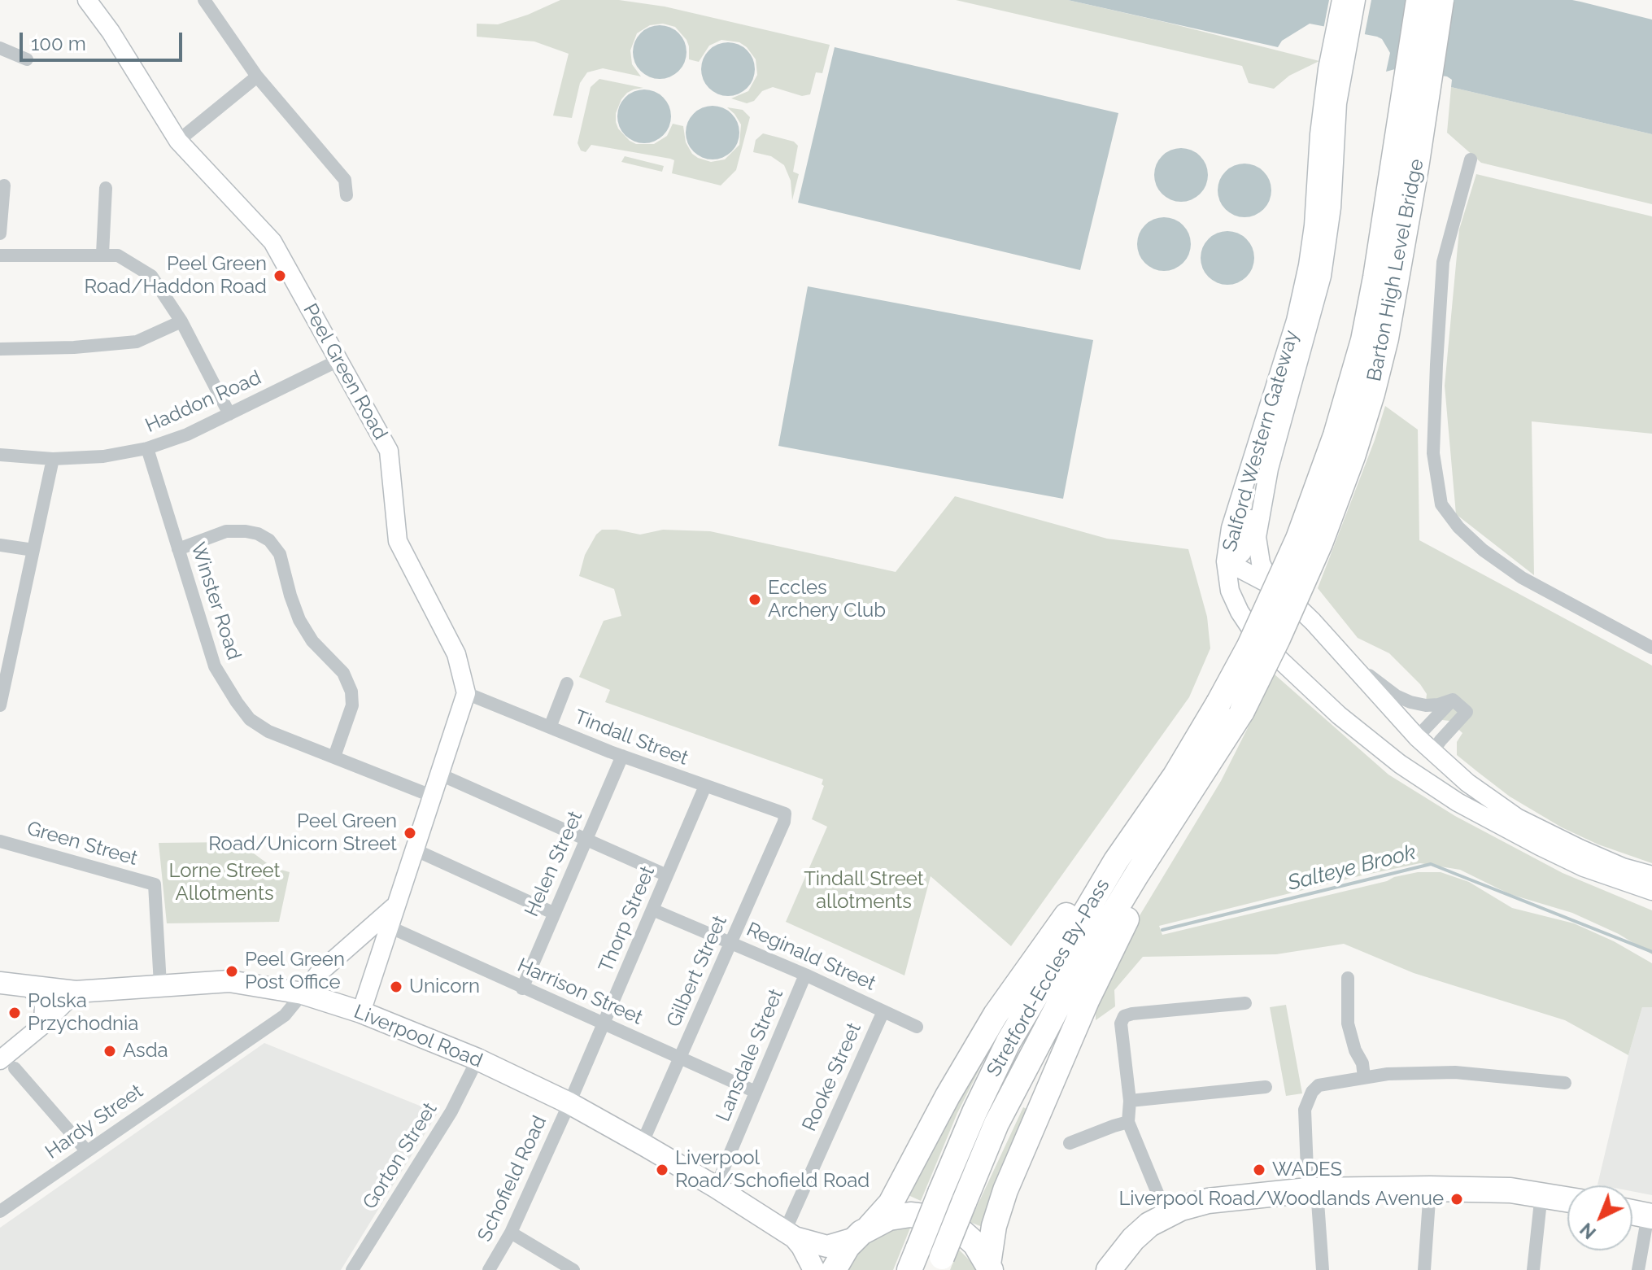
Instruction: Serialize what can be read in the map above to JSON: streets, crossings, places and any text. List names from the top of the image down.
{
  "streets": {
    "highway": ["Barton High Level Bridge", "Stretford-Eccles By-Pass"],
    "main road": ["Liverpool Road"],
    "street": [
      "Peel Green Road",
      "Haddon Road",
      "Salford Western Gateway",
      "Winster Road",
      "Tindall Street",
      "Green Street",
      "Helen Street",
      "Thorp Street",
      "Reginald Street",
      "Gilbert Street",
      "Harrison Street",
      "Lansdale Street",
      "Rooke Street",
      "Hardy Street",
      "Gorton Street",
      "Schofield Road"
    ]
  },
  "crossings": [
    ["Barton High Level Bridge", "Stretford-Eccles By-Pass"],
    ["Peel Green Road", "Haddon Road"],
    ["Peel Green Road", "Tindall Street"],
    ["Haddon Road", "Winster Road"],
    ["Tindall Street", "Helen Street"],
    ["Tindall Street", "Thorp Street"],
    ["Tindall Street", "Gilbert Street"],
    ["Green Street", "Liverpool Road"],
    ["Helen Street", "Harrison Street"],
    ["Thorp Street", "Reginald Street"],
    ["Thorp Street", "Harrison Street"],
    ["Thorp Street", "Liverpool Road"],
    ["Thorp Street", "Schofield Road"],
    ["Reginald Street", "Gilbert Street"],
    ["Reginald Street", "Lansdale Street"],
    ["Reginald Street", "Rooke Street"],
    ["Gilbert Street", "Harrison Street"],
    ["Gilbert Street", "Liverpool Road"],
    ["Harrison Street", "Lansdale Street"],
    ["Liverpool Road", "Lansdale Street"],
    ["Liverpool Road", "Rooke Street"],
    ["Liverpool Road", "Hardy Street"],
    ["Liverpool Road", "Gorton Street"],
    ["Liverpool Road", "Schofield Road"]
  ],
  "water": ["Salteye Brook"],
  "parks": ["Lorne Street Allotments", "Tindall Street allotments"],
  "places": [
    "Peel Green Road/Haddon Road",
    "Eccles Archery Club",
    "Peel Green Road/Unicorn Street",
    "Peel Green Post Office",
    "Unicorn",
    "Polska Przychodnia",
    "Asda",
    "Liverpool Road/Schofield Road",
    "WADES",
    "Liverpool Road/Woodlands Avenue"
  ],
  "scale_bar": "100 m",
  "north": "bottom left"
}
